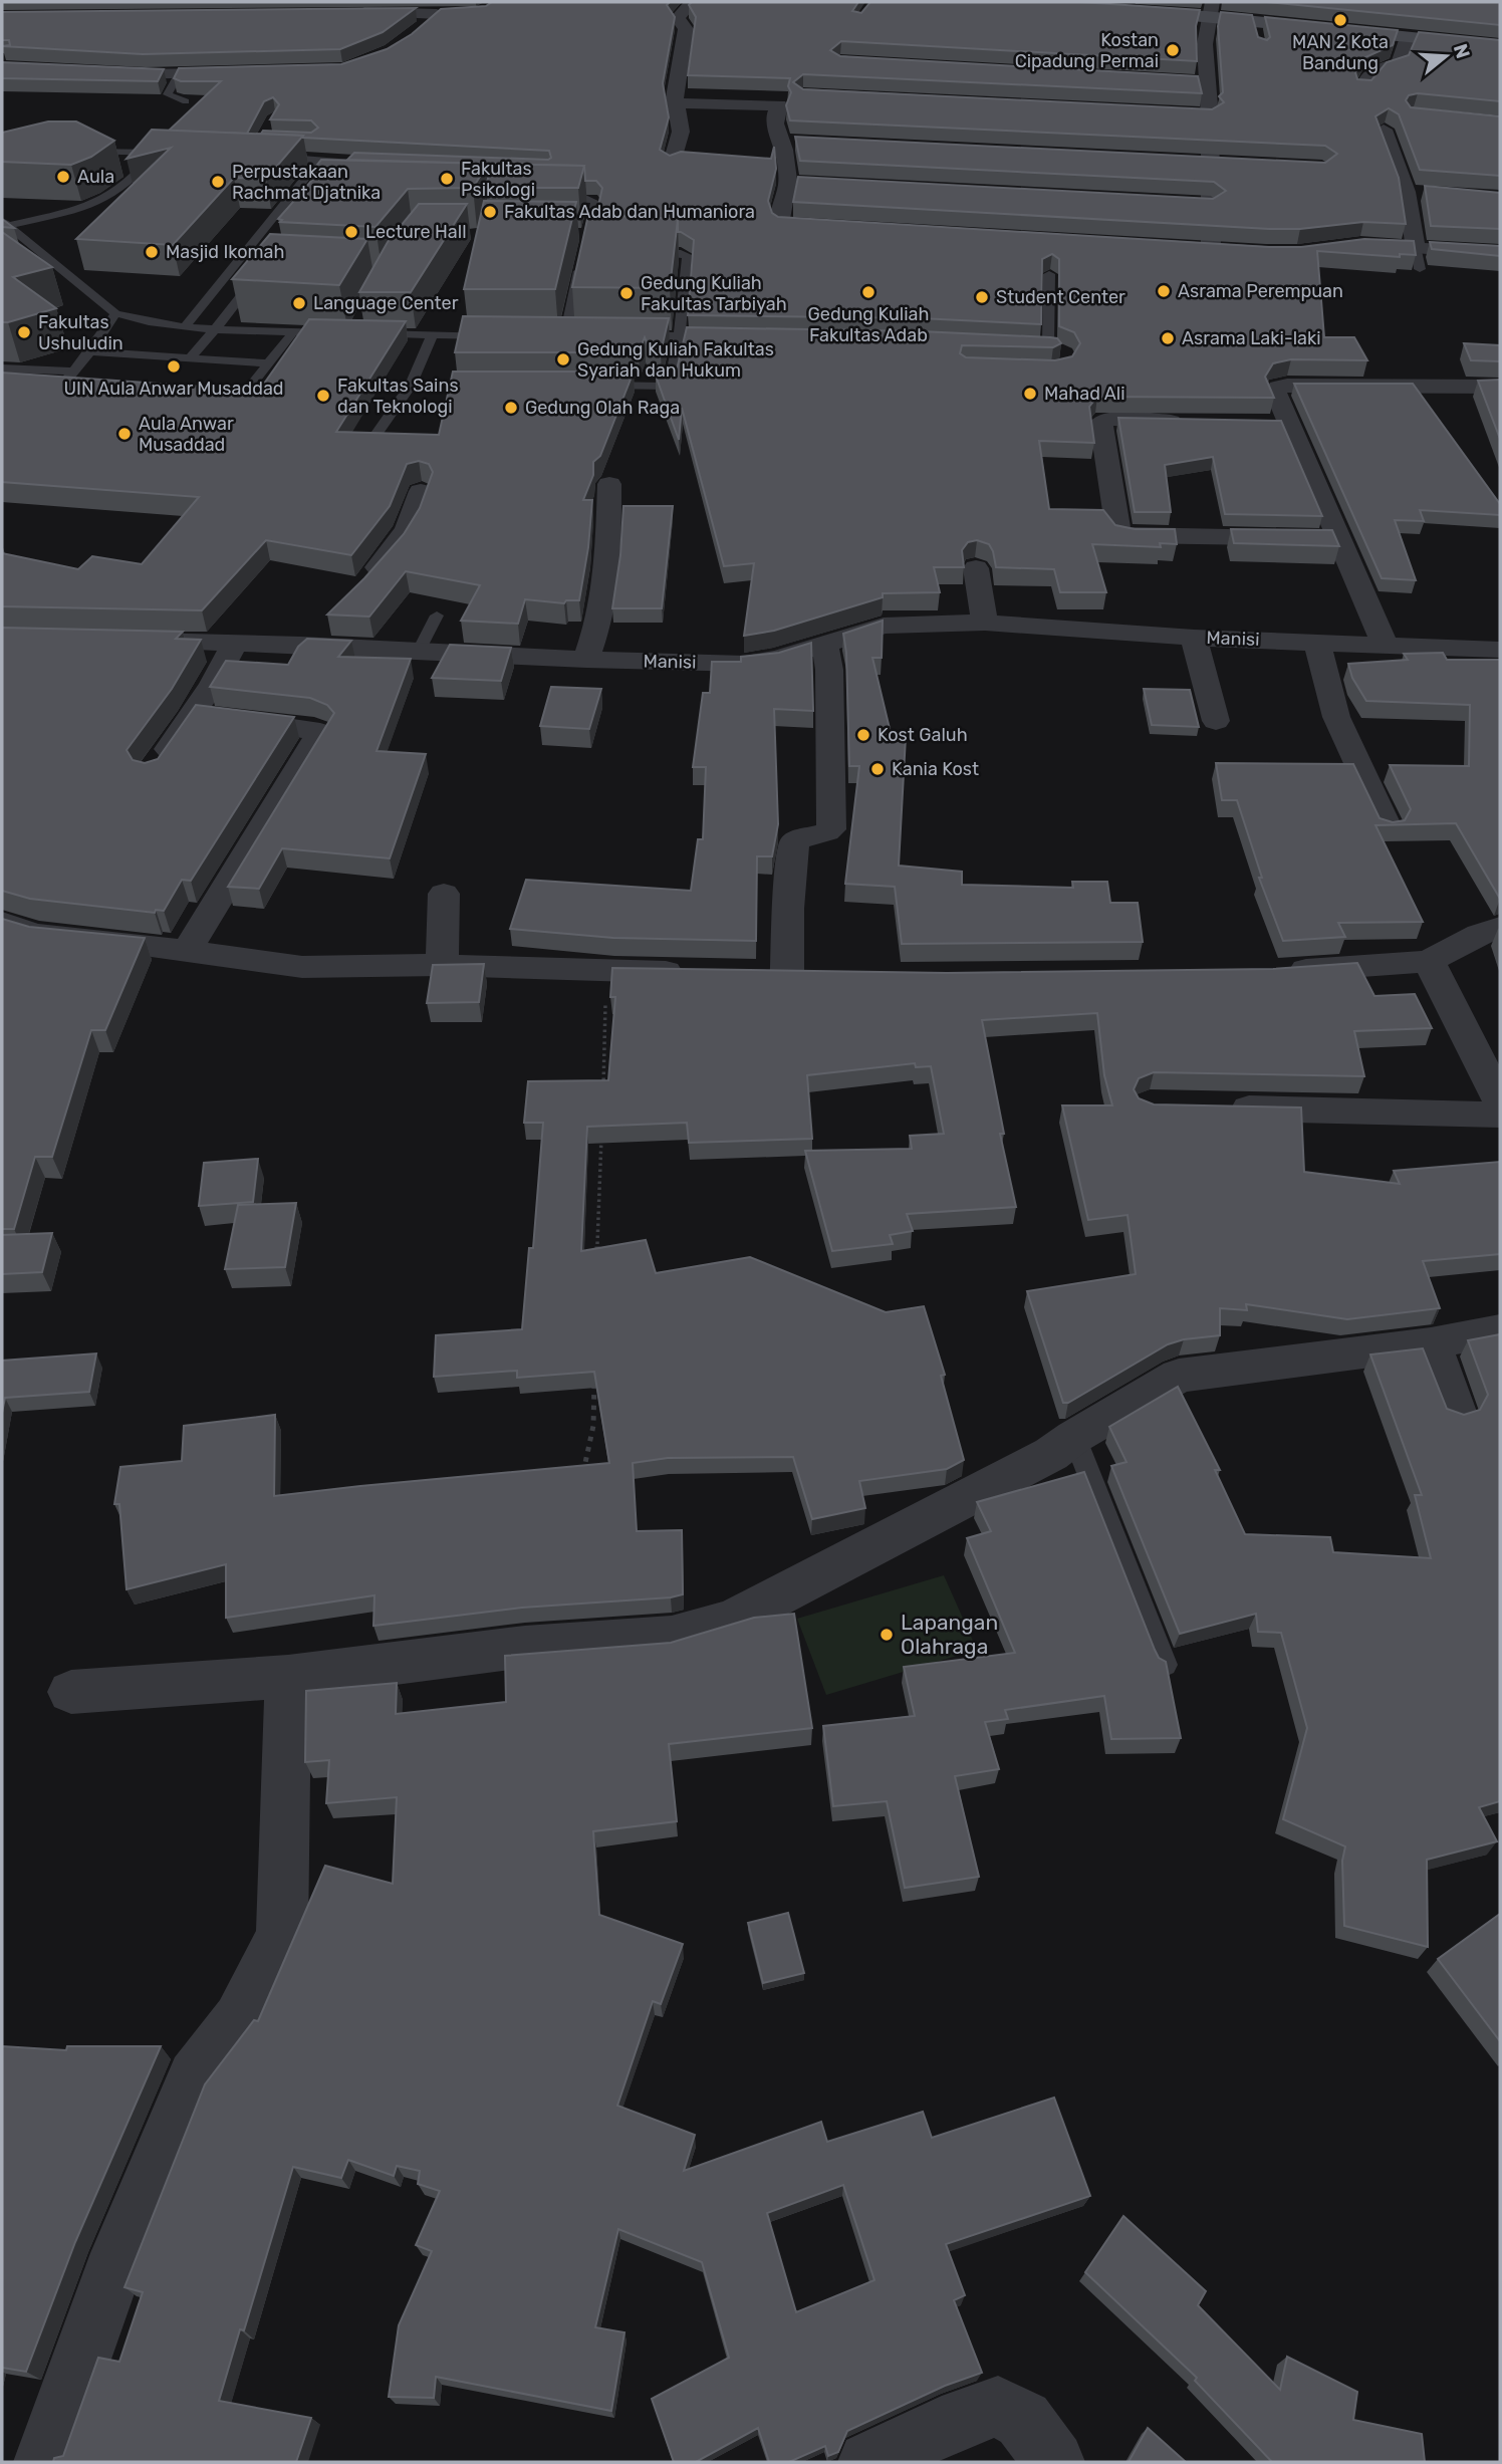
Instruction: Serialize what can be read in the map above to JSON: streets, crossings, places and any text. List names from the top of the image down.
{
  "streets": {
    "street": ["Manisi"]
  },
  "places": [
    "MAN 2 Kota Bandung",
    "Kostan Cipadung Permai",
    "Aula",
    "Fakultas Psikologi",
    "Perpustakaan Rachmat Djatnika",
    "Fakultas Adab dan Humaniora",
    "Lecture Hall",
    "Masjid Ikomah",
    "Asrama Perempuan",
    "Gedung Kuliah Fakultas Adab",
    "Gedung Kuliah Fakultas Tarbiyah",
    "Student Center",
    "Language Center",
    "Fakultas Ushuludin",
    "Asrama Laki-laki",
    "Gedung Kuliah Fakultas Syariah dan Hukum",
    "UIN Aula Anwar Musaddad",
    "Mahad Ali",
    "Fakultas Sains dan Teknologi",
    "Gedung Olah Raga",
    "Aula Anwar Musaddad",
    "Kost Galuh",
    "Kania Kost",
    "Lapangan Olahraga"
  ],
  "north": "right"
}
